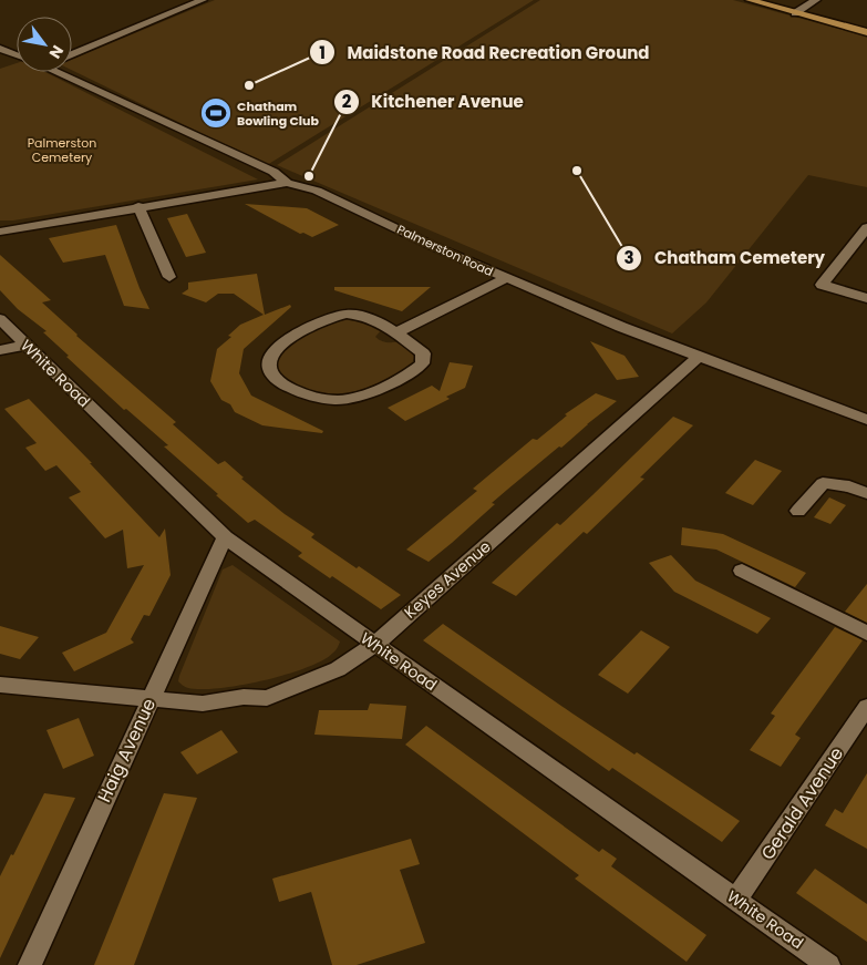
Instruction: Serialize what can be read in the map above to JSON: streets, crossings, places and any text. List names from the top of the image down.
{
  "streets": {
    "street": [
      "Palmerston Road",
      "White Road",
      "Keyes Avenue",
      "Haig Avenue",
      "Gerald Avenue"
    ]
  },
  "crossings": [
    ["Palmerston Road", "Keyes Avenue"],
    ["White Road", "Keyes Avenue"],
    ["White Road", "Haig Avenue"],
    ["White Road", "Gerald Avenue"],
    ["Keyes Avenue", "Haig Avenue"]
  ],
  "parks": ["Palmerston Cemetery"],
  "places": {
    "other": ["Maidstone Road Recreation Ground", "Chatham Cemetery", "Kitchener Avenue"],
    "sports": ["Chatham Bowling Club"]
  },
  "north": "bottom right"
}
